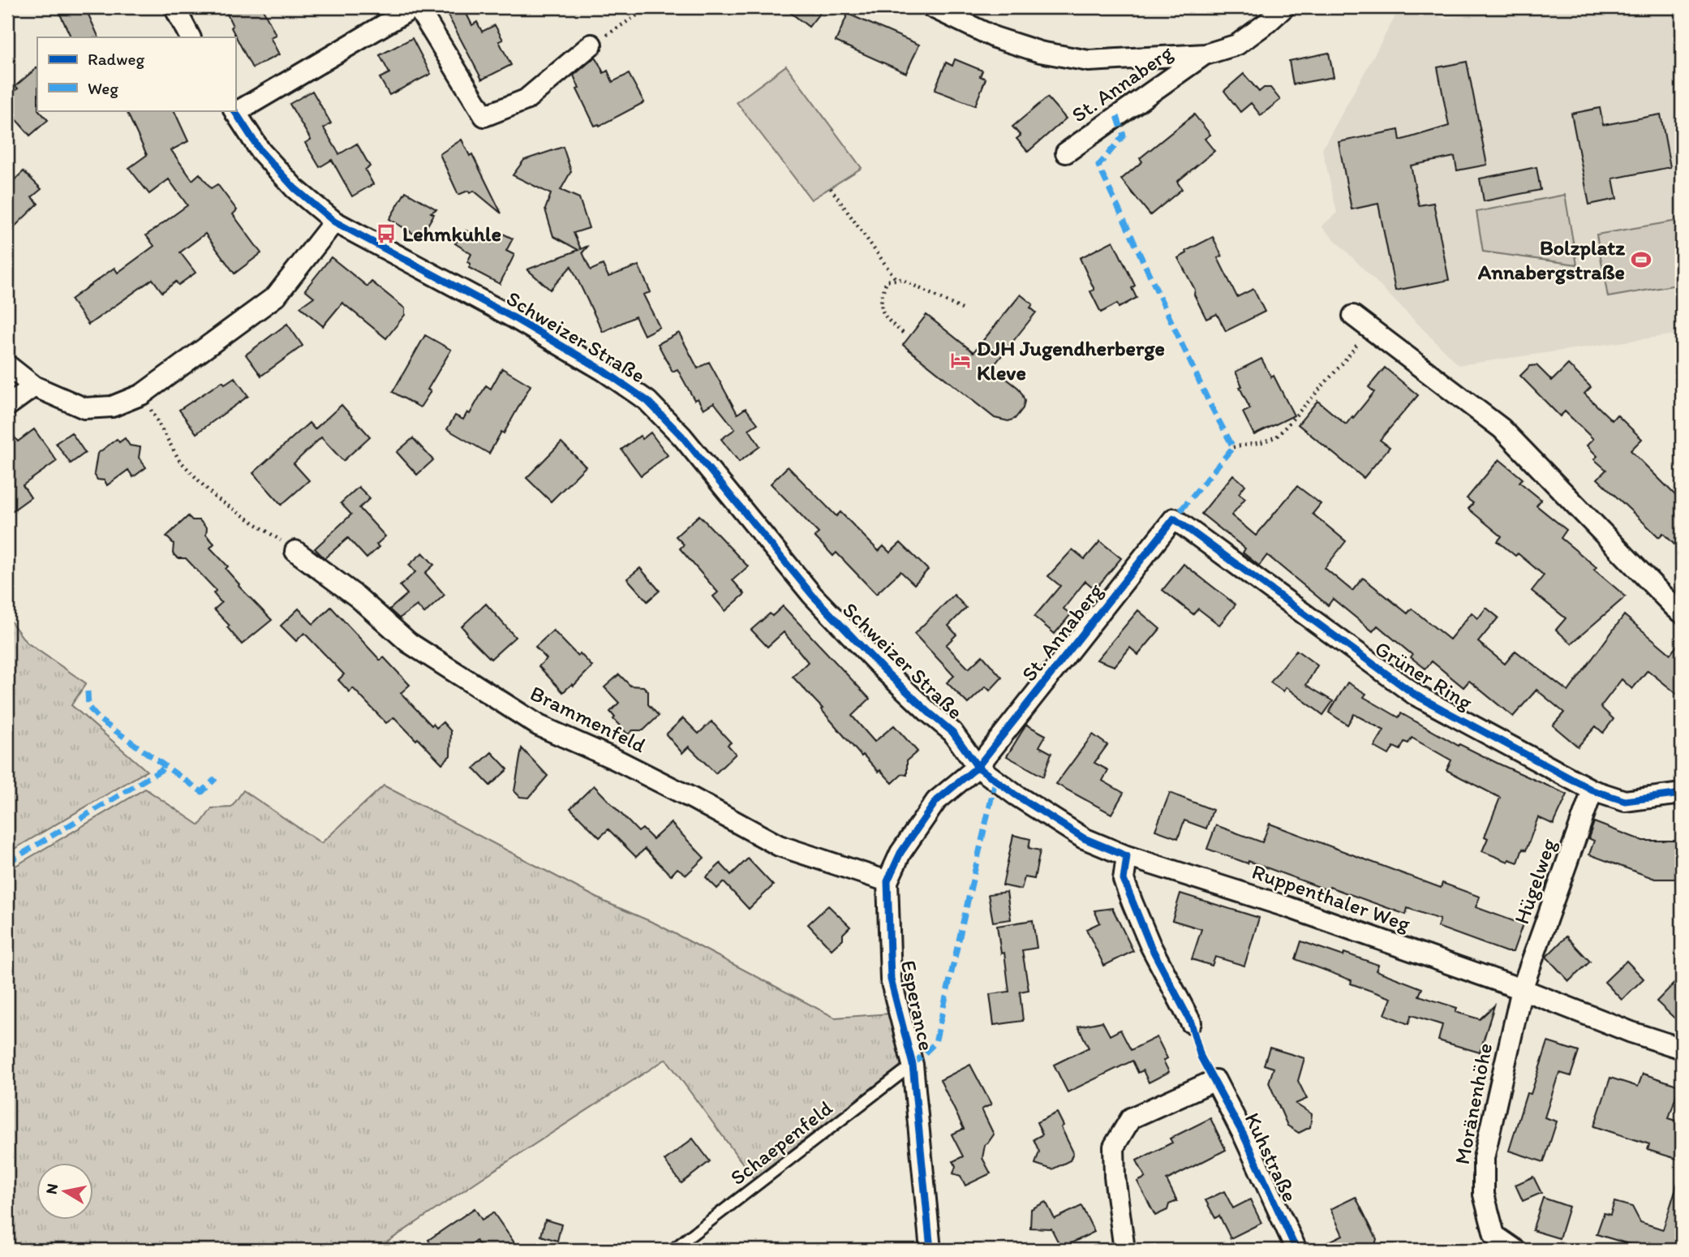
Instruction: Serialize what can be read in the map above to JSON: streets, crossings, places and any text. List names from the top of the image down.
{
  "streets": {
    "street": [
      "St. Annaberg",
      "Schweizer Straße",
      "Grüner Ring",
      "Brammenfeld",
      "Hügelweg",
      "Ruppenthaler Weg",
      "Esperance",
      "Moränenhöhe",
      "Kuhstraße"
    ],
    "lane": ["Schaepenfeld"]
  },
  "crossings": [
    ["St. Annaberg", "Schweizer Straße"],
    ["St. Annaberg", "Grüner Ring"],
    ["St. Annaberg", "Ruppenthaler Weg"],
    ["St. Annaberg", "Esperance"],
    ["Schweizer Straße", "Ruppenthaler Weg"],
    ["Schweizer Straße", "Esperance"],
    ["Grüner Ring", "Hügelweg"],
    ["Brammenfeld", "Esperance"],
    ["Hügelweg", "Ruppenthaler Weg"],
    ["Hügelweg", "Moränenhöhe"],
    ["Ruppenthaler Weg", "Esperance"],
    ["Ruppenthaler Weg", "Moränenhöhe"],
    ["Esperance", "Schaepenfeld"]
  ],
  "places": {
    "bus stop": ["Lehmkuhle"],
    "sports": ["Bolzplatz Annabergstraße"],
    "hotel": ["DJH Jugendherberge Kleve"]
  },
  "legend": ["Radweg", "Weg"],
  "north": "left"
}
